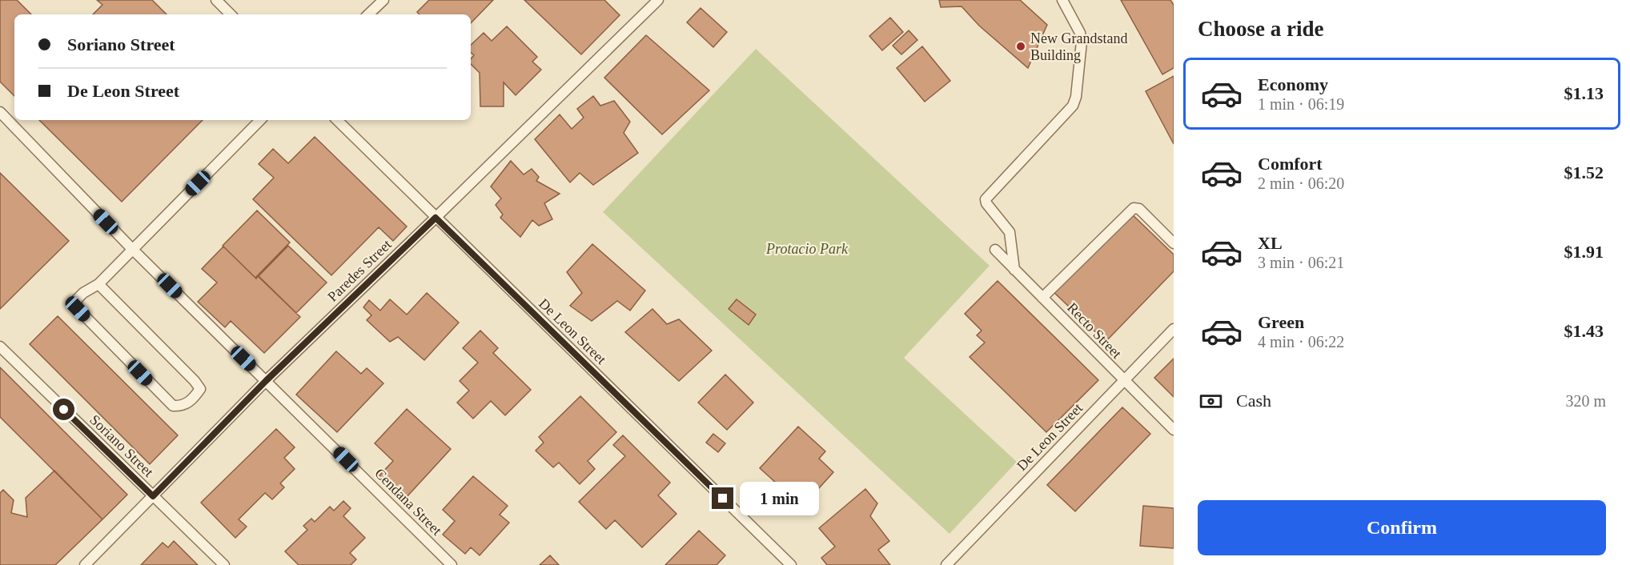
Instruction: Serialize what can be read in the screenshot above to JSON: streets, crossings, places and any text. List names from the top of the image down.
{
  "streets": {
    "lane": [
      "Paredes Street",
      "Recto Street",
      "De Leon Street",
      "Soriano Street",
      "Cendana Street"
    ]
  },
  "crossings": [
    ["Paredes Street", "De Leon Street"],
    ["Paredes Street", "Soriano Street"],
    ["Paredes Street", "Cendana Street"],
    ["Recto Street", "De Leon Street"]
  ],
  "parks": ["Protacio Park"],
  "places": ["New Grandstand Building"],
  "page": {
    "heading": "Choose a ride",
    "banner": ["Soriano Street", "De Leon Street"],
    "list": [
      {
        "name": "Economy",
        "note": "1 min · 06:19",
        "value": "$1.13"
      },
      {
        "name": "Comfort",
        "note": "2 min · 06:20",
        "value": "$1.52"
      },
      {
        "name": "XL",
        "note": "3 min · 06:21",
        "value": "$1.91"
      },
      {
        "name": "Green",
        "note": "4 min · 06:22",
        "value": "$1.43"
      }
    ],
    "pay": ["Cash", "320 m"],
    "bubble": "1 min",
    "buttons": "Confirm"
  }
}
